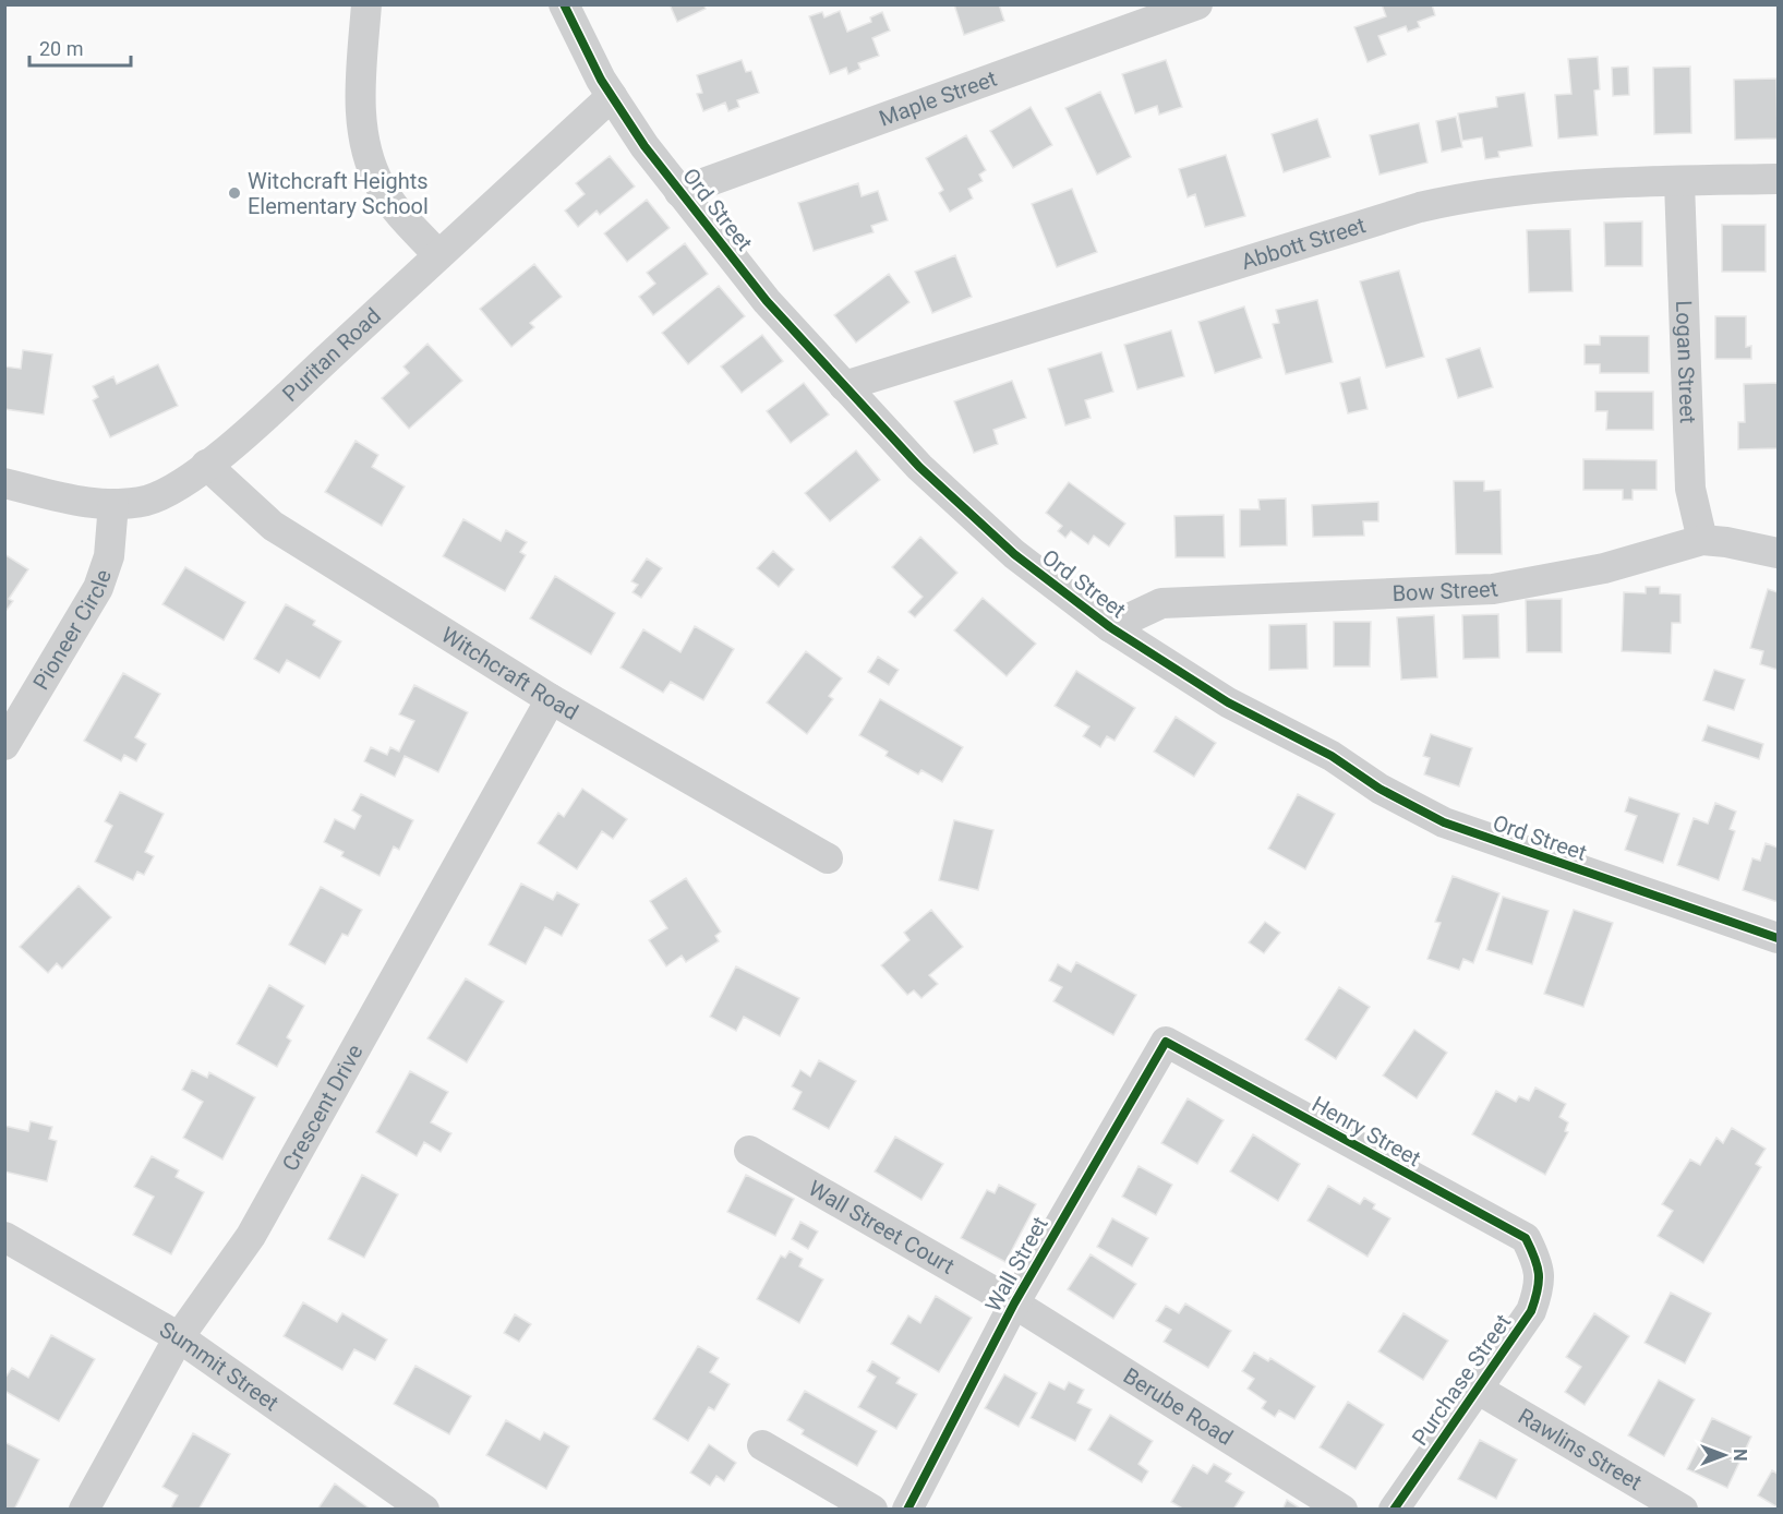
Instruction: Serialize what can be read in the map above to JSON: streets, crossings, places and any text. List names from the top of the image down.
{
  "streets": {
    "street": [
      "Maple Street",
      "Ord Street",
      "Abbott Street",
      "Puritan Road",
      "Logan Street",
      "Bow Street",
      "Pioneer Circle",
      "Witchcraft Road",
      "Crescent Drive",
      "Henry Street",
      "Wall Street Court",
      "Wall Street",
      "Summit Street",
      "Purchase Street",
      "Berube Road",
      "Rawlins Street"
    ]
  },
  "crossings": [
    ["Maple Street", "Ord Street"],
    ["Ord Street", "Abbott Street"],
    ["Ord Street", "Puritan Road"],
    ["Ord Street", "Bow Street"],
    ["Abbott Street", "Logan Street"],
    ["Puritan Road", "Pioneer Circle"],
    ["Puritan Road", "Witchcraft Road"],
    ["Logan Street", "Bow Street"],
    ["Witchcraft Road", "Crescent Drive"],
    ["Crescent Drive", "Summit Street"],
    ["Henry Street", "Wall Street"],
    ["Henry Street", "Purchase Street"],
    ["Wall Street Court", "Wall Street"],
    ["Wall Street Court", "Berube Road"],
    ["Wall Street", "Berube Road"],
    ["Purchase Street", "Rawlins Street"]
  ],
  "places": ["Witchcraft Heights Elementary School"],
  "scale_bar": "20 m",
  "north": "right"
}
